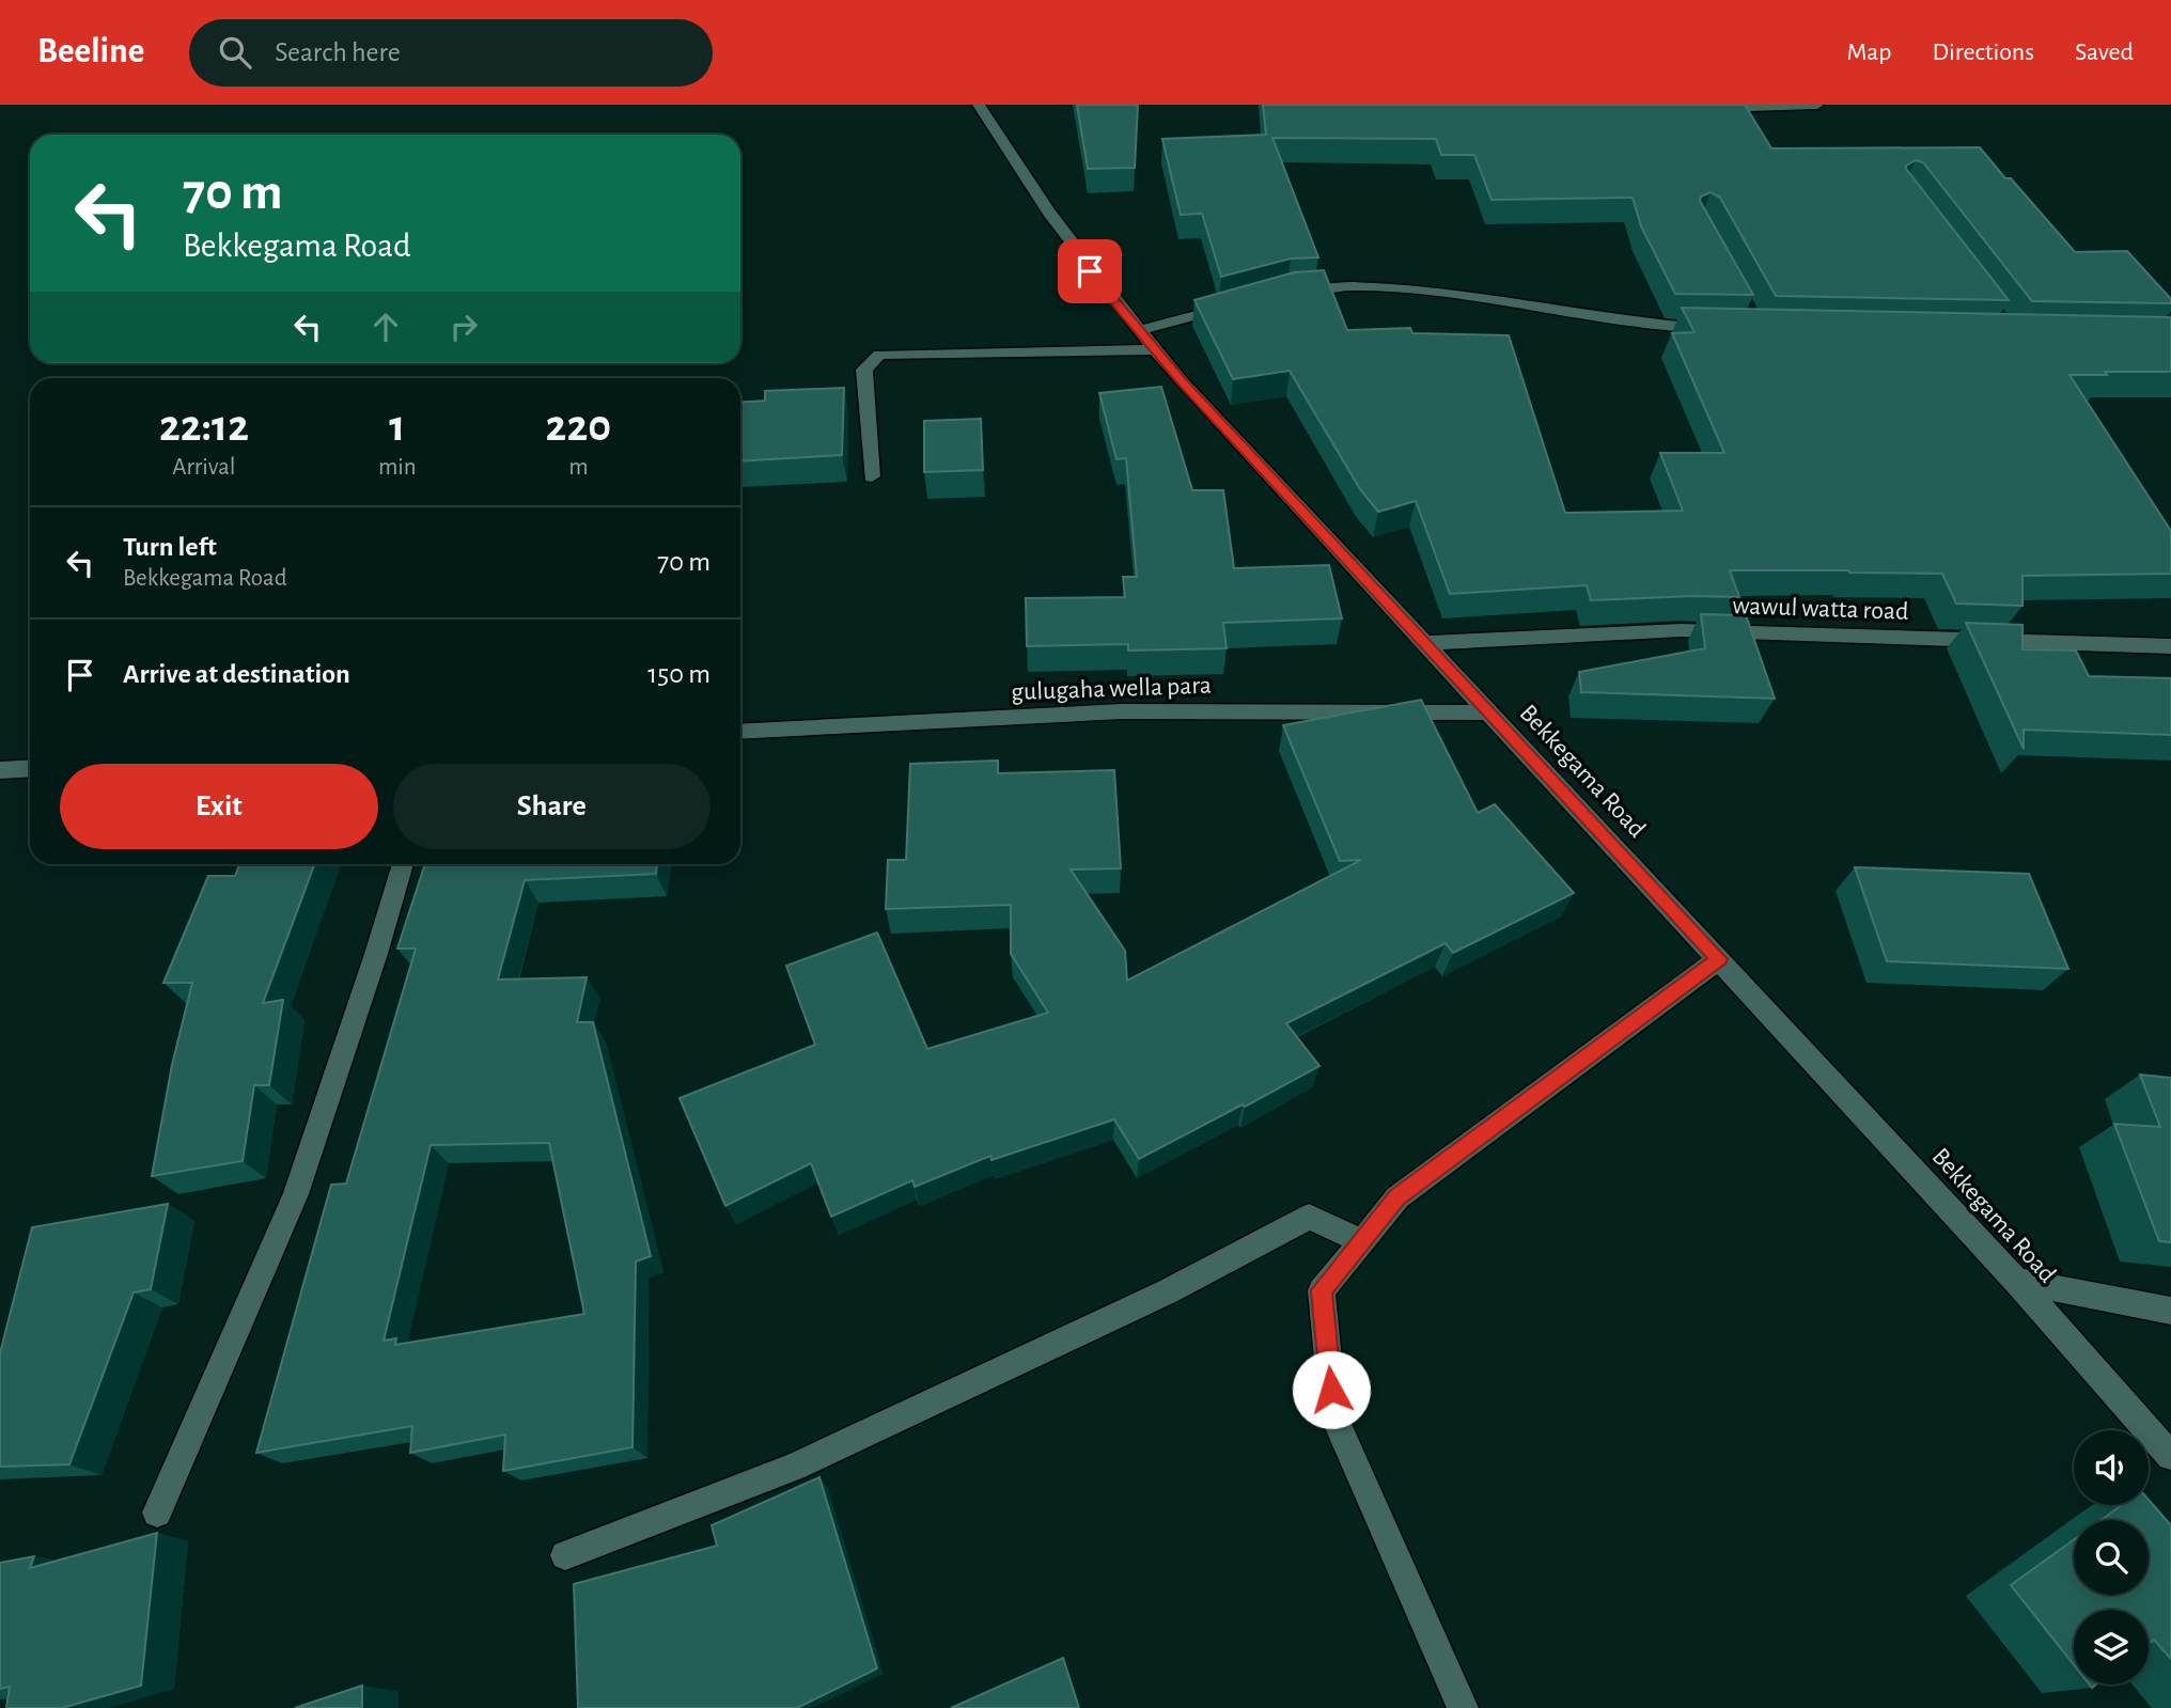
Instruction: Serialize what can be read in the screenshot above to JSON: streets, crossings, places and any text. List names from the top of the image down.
{
  "streets": {
    "street": ["wawul watta road", "gulugaha wella para", "Bekkegama Road"]
  },
  "crossings": [
    ["wawul watta road", "Bekkegama Road"],
    ["gulugaha wella para", "Bekkegama Road"]
  ],
  "page": {
    "header": "Beeline",
    "search": "Search here",
    "nav": ["Map", "Directions", "Saved"],
    "turn": ["70 m", "Bekkegama Road"],
    "eta": [
      "22:12",
      "Arrival",
      "1",
      "min",
      "220",
      "m"
    ],
    "list": [
      {
        "name": "Turn left",
        "note": "Bekkegama Road",
        "value": "70 m"
      },
      {
        "name": "Arrive at destination",
        "value": "150 m"
      }
    ],
    "buttons": ["Exit", "Share"]
  }
}
